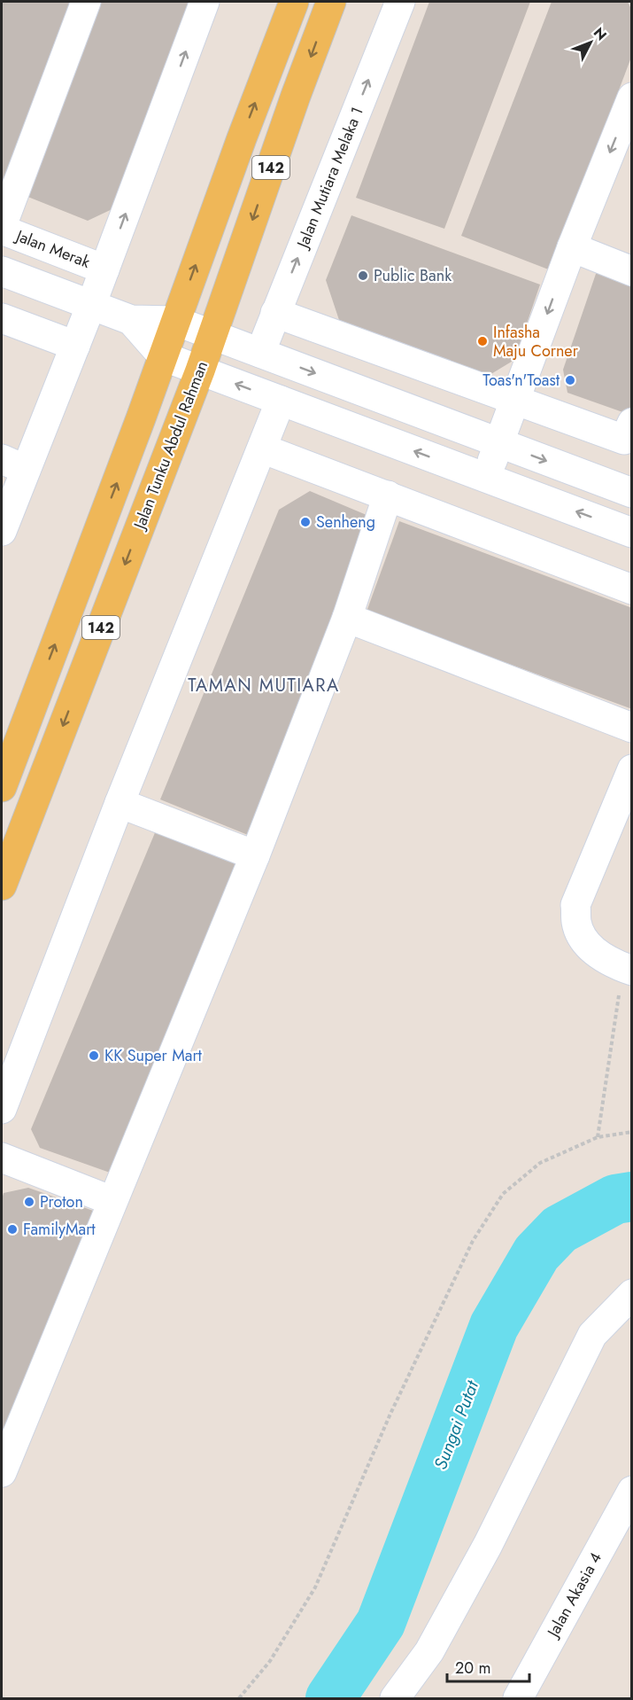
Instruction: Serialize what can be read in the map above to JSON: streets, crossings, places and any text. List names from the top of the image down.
{
  "streets": {
    "main road": ["142", "Jalan Tunku Abdul Rahman"],
    "street": ["Jalan Mutiara Melaka 1", "Jalan Merak", "Jalan Akasia 4"]
  },
  "districts": ["TAMAN MUTIARA"],
  "water": ["Sungai Putat"],
  "places": [
    "Public Bank",
    "Infasha Maju Corner",
    "Toas'n'Toast",
    "Senheng",
    "KK Super Mart",
    "Proton",
    "FamilyMart"
  ],
  "scale_bar": "20 m",
  "north": "top right"
}
